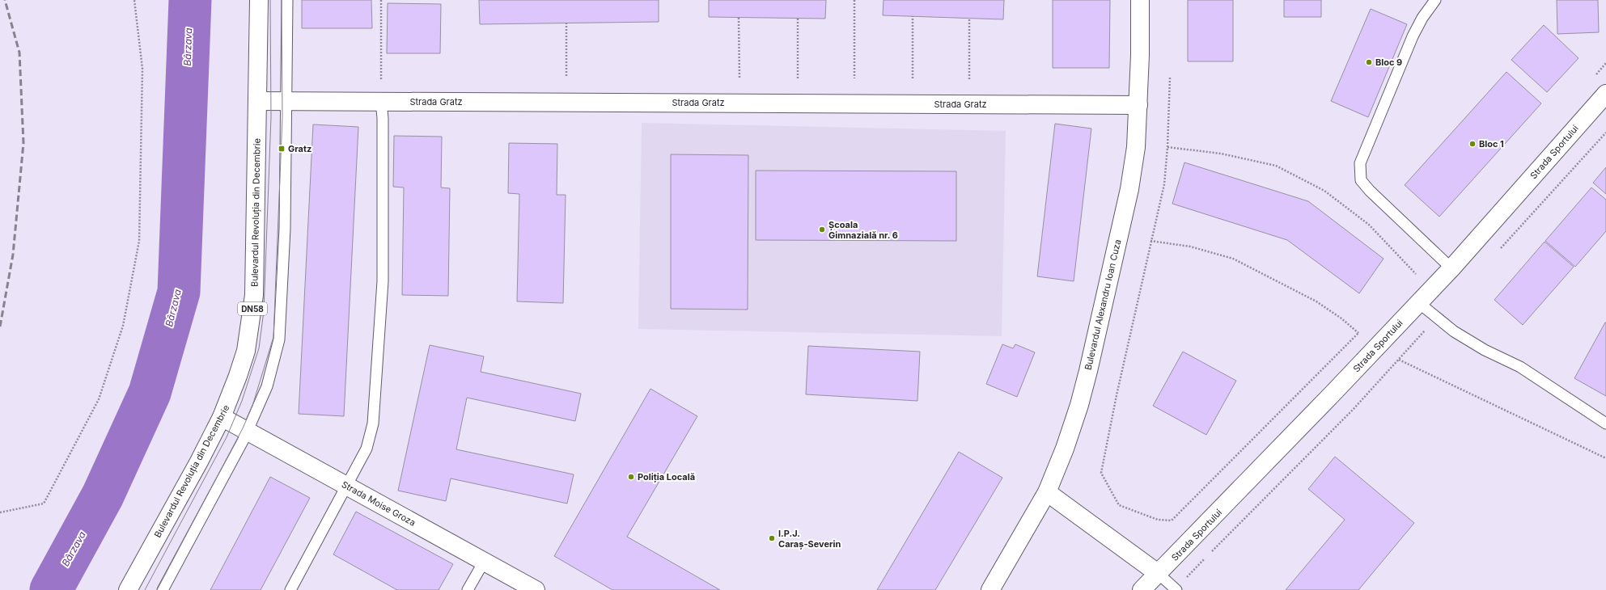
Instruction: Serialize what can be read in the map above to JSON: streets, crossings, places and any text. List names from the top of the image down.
{
  "streets": {
    "main road": [
      "Strada Gratz",
      "Strada Sportului",
      "Bulevardul Revoluția din Decembrie",
      "Bulevardul Alexandru Ioan Cuza",
      "DN58",
      "Strada Moise Groza"
    ]
  },
  "crossings": [
    ["Strada Gratz", "Bulevardul Revoluția din Decembrie"],
    ["Strada Gratz", "Bulevardul Alexandru Ioan Cuza"],
    ["Bulevardul Revoluția din Decembrie", "Strada Moise Groza"]
  ],
  "water": ["Bârzava"],
  "places": {
    "other": [
      "Bloc 9",
      "Bloc 1",
      "Școala Gimnazială nr. 6",
      "Poliția Locală",
      "I.P.J. Caraș-Severin"
    ],
    "transit": ["Gratz"]
  }
}
